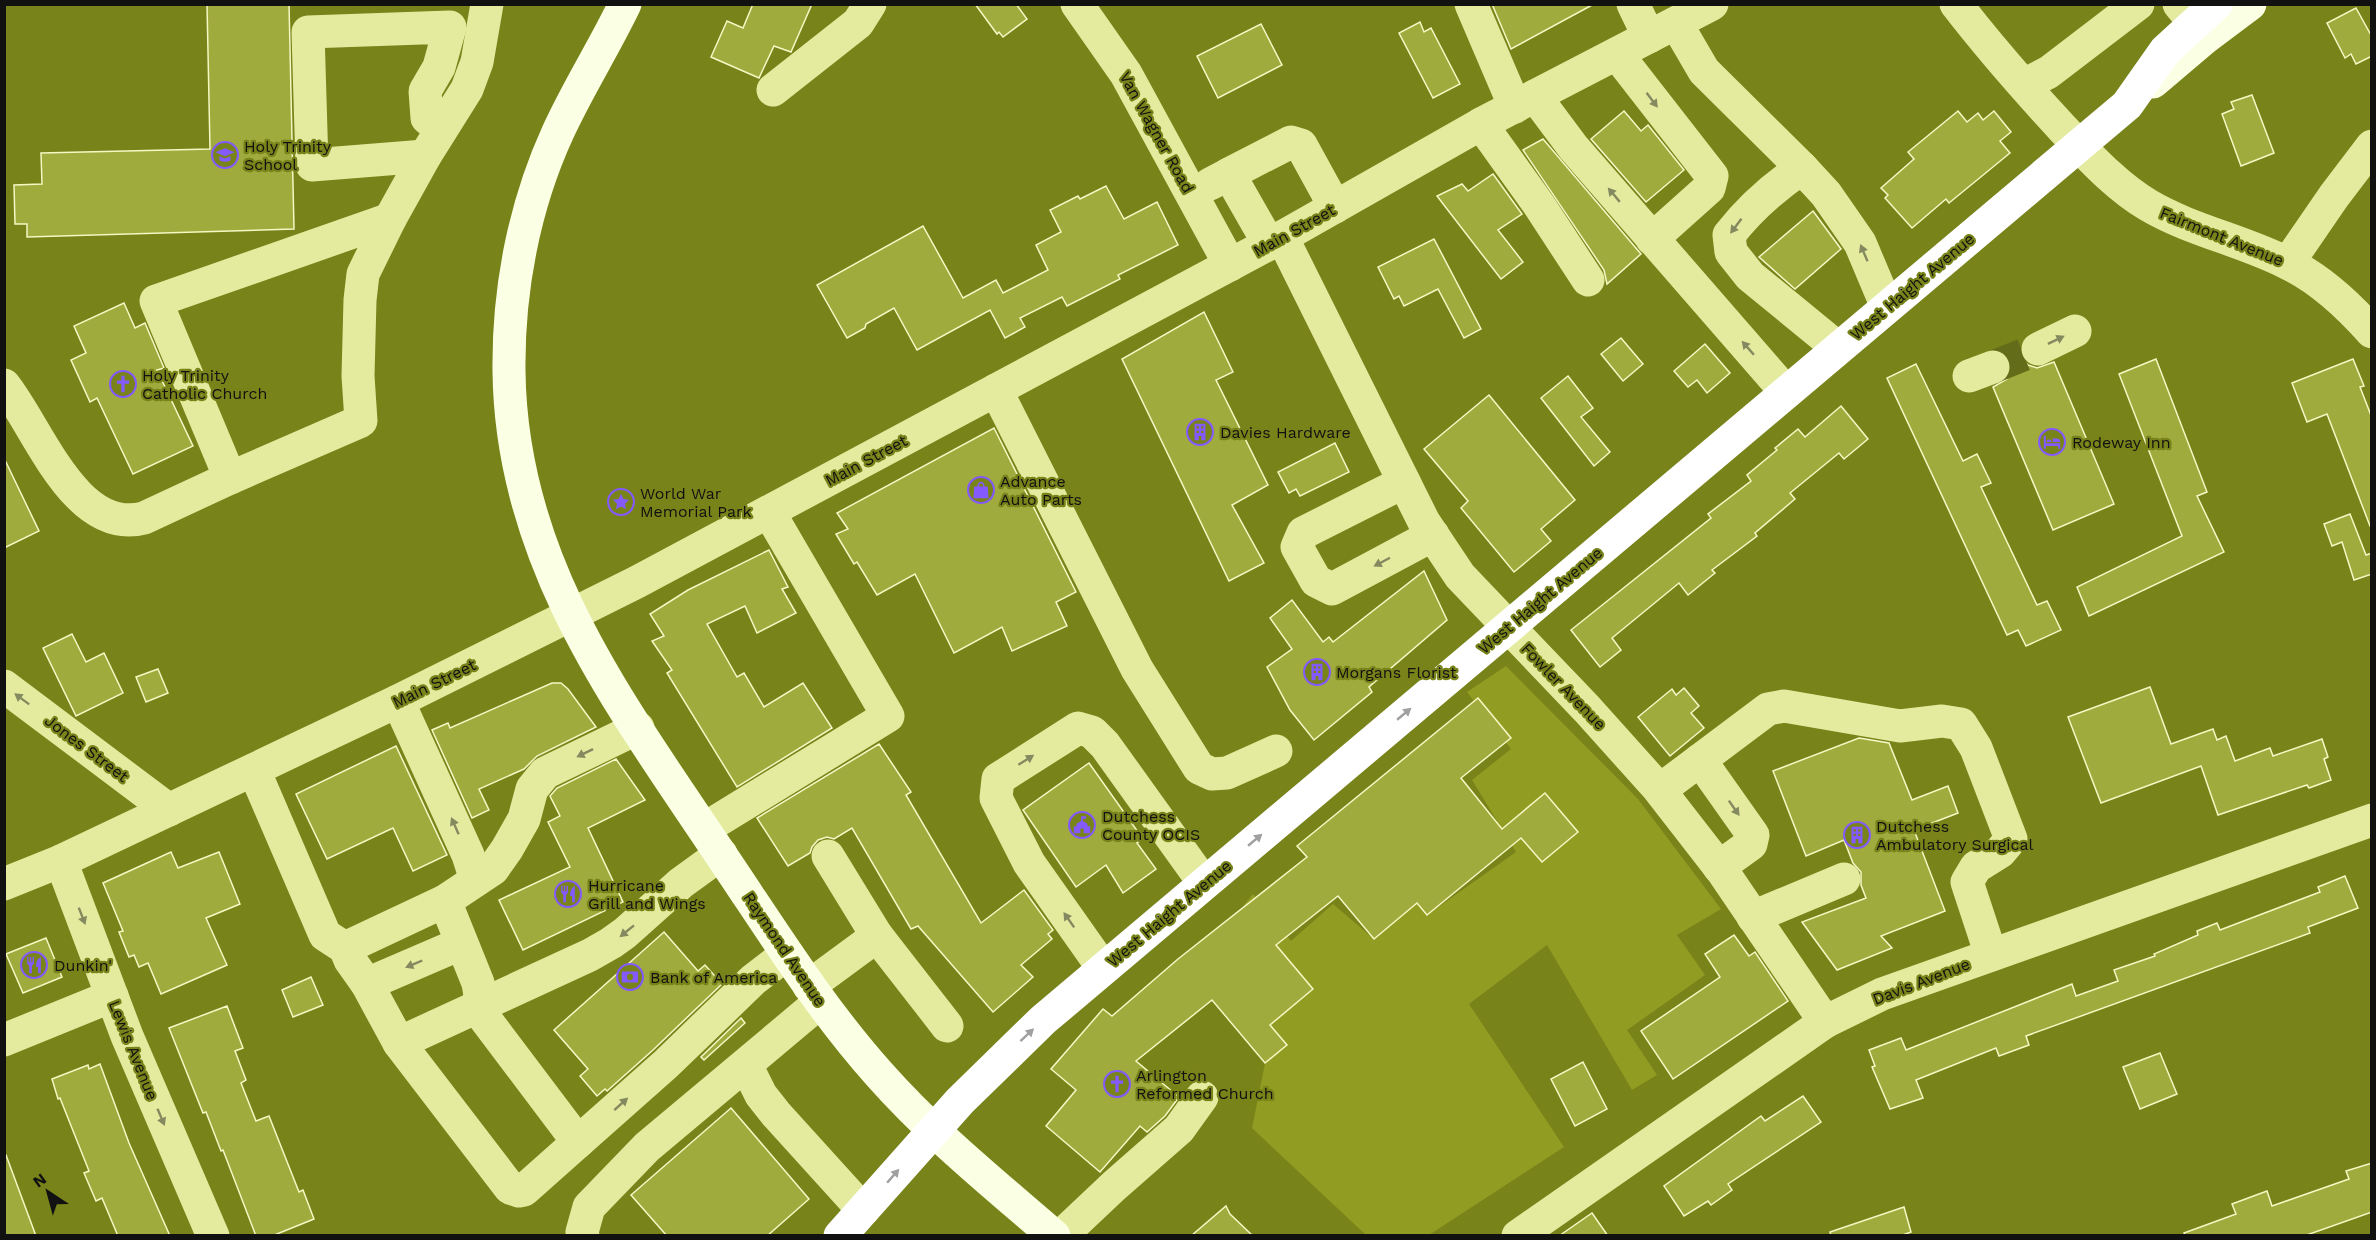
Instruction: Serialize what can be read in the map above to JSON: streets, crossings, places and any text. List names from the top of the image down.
{
  "streets": {
    "highway": ["West Haight Avenue"],
    "main road": ["Raymond Avenue"],
    "street": [
      "Van Wagner Road",
      "Main Street",
      "Fairmont Avenue",
      "Fowler Avenue",
      "Jones Street",
      "Davis Avenue",
      "Lewis Avenue"
    ]
  },
  "crossings": [
    ["Van Wagner Road", "Main Street"],
    ["Main Street", "Fowler Avenue"],
    ["Main Street", "Jones Street"],
    ["Main Street", "Raymond Avenue"],
    ["Main Street", "Lewis Avenue"],
    ["Fairmont Avenue", "West Haight Avenue"],
    ["West Haight Avenue", "Fowler Avenue"],
    ["West Haight Avenue", "Raymond Avenue"],
    ["Fowler Avenue", "Davis Avenue"]
  ],
  "one_way": ["West Haight Avenue", "Jones Street"],
  "places": {
    "school or university": ["Holy Trinity School"],
    "church": ["Holy Trinity Catholic Church", "Arlington Reformed Church"],
    "building": ["Davies Hardware", "Morgans Florist", "Dutchess Ambulatory Surgical"],
    "hotel": ["Rodeway Inn"],
    "shop": ["Advance Auto Parts"],
    "place": ["World War Memorial Park"],
    "public building": ["Dutchess County OCIS"],
    "restaurant": ["Hurricane Grill and Wings", "Dunkin'"],
    "bank": ["Bank of America"]
  },
  "north": "top left"
}
